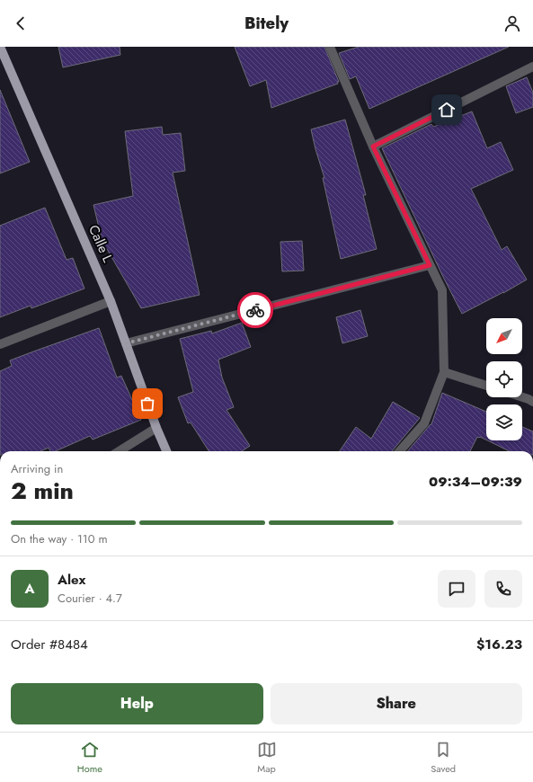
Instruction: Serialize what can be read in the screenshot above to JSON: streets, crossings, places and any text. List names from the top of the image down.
{
  "streets": {
    "main road": ["Calle L"]
  },
  "north": "bottom left",
  "page": {
    "header": "Bitely",
    "heading": ["2 min", "Arriving in", "09:34–09:39"],
    "panel": [
      "Alex",
      "Courier · 4.7",
      "Order #8484",
      "$16.23"
    ],
    "bar": "On the way · 110 m",
    "round": "A",
    "buttons": ["Help", "Share"],
    "tabs": ["Home", "Map", "Saved"]
  }
}
